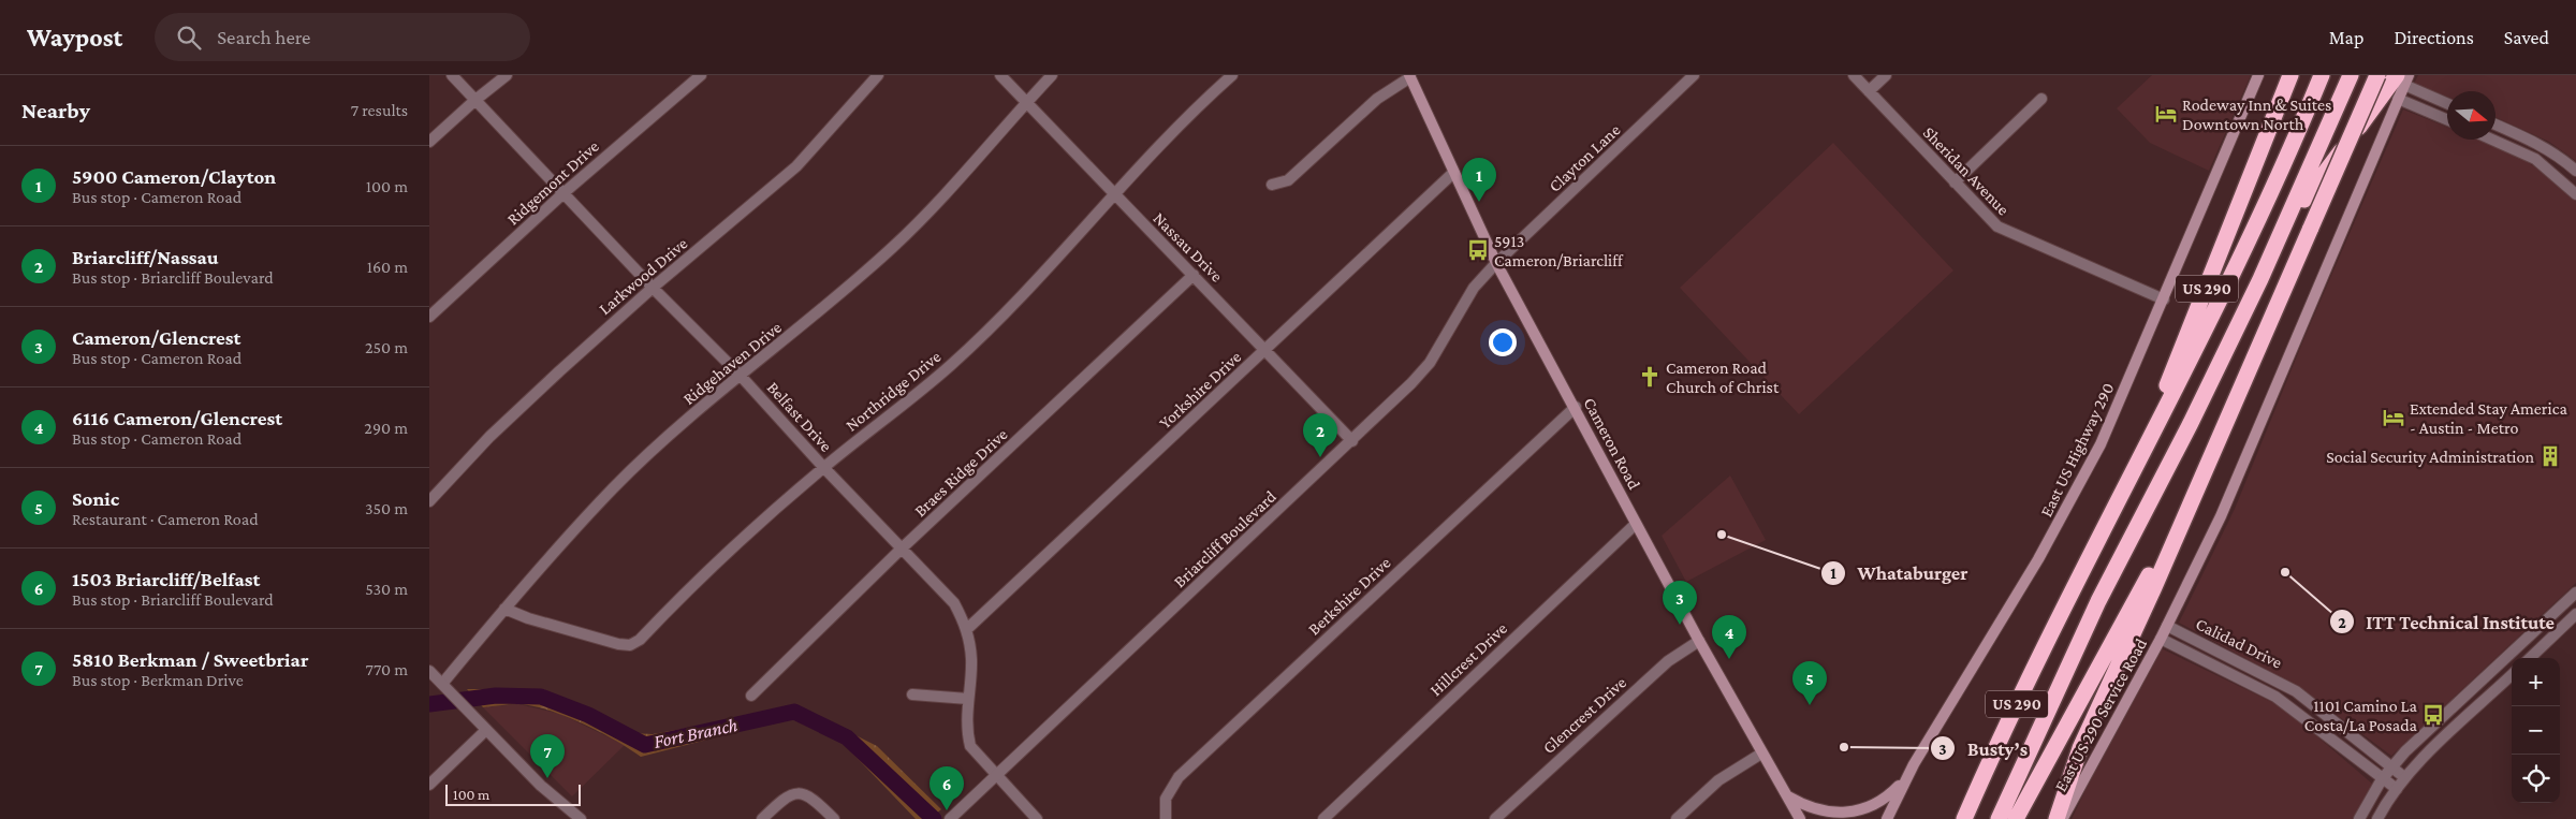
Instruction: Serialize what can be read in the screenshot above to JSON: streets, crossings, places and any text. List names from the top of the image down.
{
  "streets": {
    "highway": ["US 290"],
    "main road": ["Cameron Road", "East US Highway 290", "East US 290 Service Road"],
    "street": [
      "Clayton Lane",
      "Sheridan Avenue",
      "Ridgemont Drive",
      "Nassau Drive",
      "Larkwood Drive",
      "Ridgehaven Drive",
      "Yorkshire Drive",
      "Northridge Drive",
      "Belfast Drive",
      "Braes Ridge Drive",
      "Briarcliff Boulevard",
      "Berkshire Drive",
      "Calidad Drive",
      "Hillcrest Drive",
      "Glencrest Drive"
    ]
  },
  "crossings": [
    ["Clayton Lane", "Cameron Road"],
    ["Clayton Lane", "Briarcliff Boulevard"],
    ["Sheridan Avenue", "East US Highway 290"],
    ["Ridgemont Drive", "Belfast Drive"],
    ["Nassau Drive", "Ridgehaven Drive"],
    ["Nassau Drive", "Yorkshire Drive"],
    ["Nassau Drive", "Northridge Drive"],
    ["Nassau Drive", "Braes Ridge Drive"],
    ["Nassau Drive", "Briarcliff Boulevard"],
    ["Larkwood Drive", "Belfast Drive"],
    ["Ridgehaven Drive", "Northridge Drive"],
    ["Ridgehaven Drive", "Belfast Drive"],
    ["Yorkshire Drive", "Belfast Drive"],
    ["Yorkshire Drive", "Cameron Road"],
    ["Northridge Drive", "Belfast Drive"],
    ["Belfast Drive", "Braes Ridge Drive"],
    ["Belfast Drive", "Briarcliff Boulevard"],
    ["Cameron Road", "Briarcliff Boulevard"],
    ["Cameron Road", "Berkshire Drive"],
    ["Cameron Road", "Hillcrest Drive"],
    ["Cameron Road", "Glencrest Drive"],
    ["Calidad Drive", "East US 290 Service Road"]
  ],
  "water": ["Fort Branch"],
  "places": {
    "hotel": ["Rodeway Inn & Suites Downtown North", "Extended Stay America - Austin - Metro"],
    "bus stop": ["5913 Cameron/Briarcliff", "1101 Camino La Costa/La Posada"],
    "church": ["Cameron Road Church of Christ"],
    "building": ["Social Security Administration"],
    "other": ["Whataburger", "ITT Technical Institute", "Busty’s"]
  },
  "scale_bar": "100 m",
  "north": "right",
  "page": {
    "header": "Waypost",
    "search": "Search here",
    "nav": ["Map", "Directions", "Saved"],
    "heading": ["Nearby", "7 results"],
    "list": [
      {
        "mark": "1",
        "name": "5900 Cameron/Clayton",
        "note": "Bus stop · Cameron Road",
        "value": "100 m"
      },
      {
        "mark": "2",
        "name": "Briarcliff/Nassau",
        "note": "Bus stop · Briarcliff Boulevard",
        "value": "160 m"
      },
      {
        "mark": "3",
        "name": "Cameron/Glencrest",
        "note": "Bus stop · Cameron Road",
        "value": "250 m"
      },
      {
        "mark": "4",
        "name": "6116 Cameron/Glencrest",
        "note": "Bus stop · Cameron Road",
        "value": "290 m"
      },
      {
        "mark": "5",
        "name": "Sonic",
        "note": "Restaurant · Cameron Road",
        "value": "350 m"
      },
      {
        "mark": "6",
        "name": "1503 Briarcliff/Belfast",
        "note": "Bus stop · Briarcliff Boulevard",
        "value": "530 m"
      },
      {
        "mark": "7",
        "name": "5810 Berkman / Sweetbriar",
        "note": "Bus stop · Berkman Drive",
        "value": "770 m"
      }
    ],
    "pins": [
      "1",
      "2",
      "3",
      "4",
      "5",
      "7",
      "6"
    ],
    "map_buttons": ["+", "−"],
    "scale": "100 m"
  }
}
